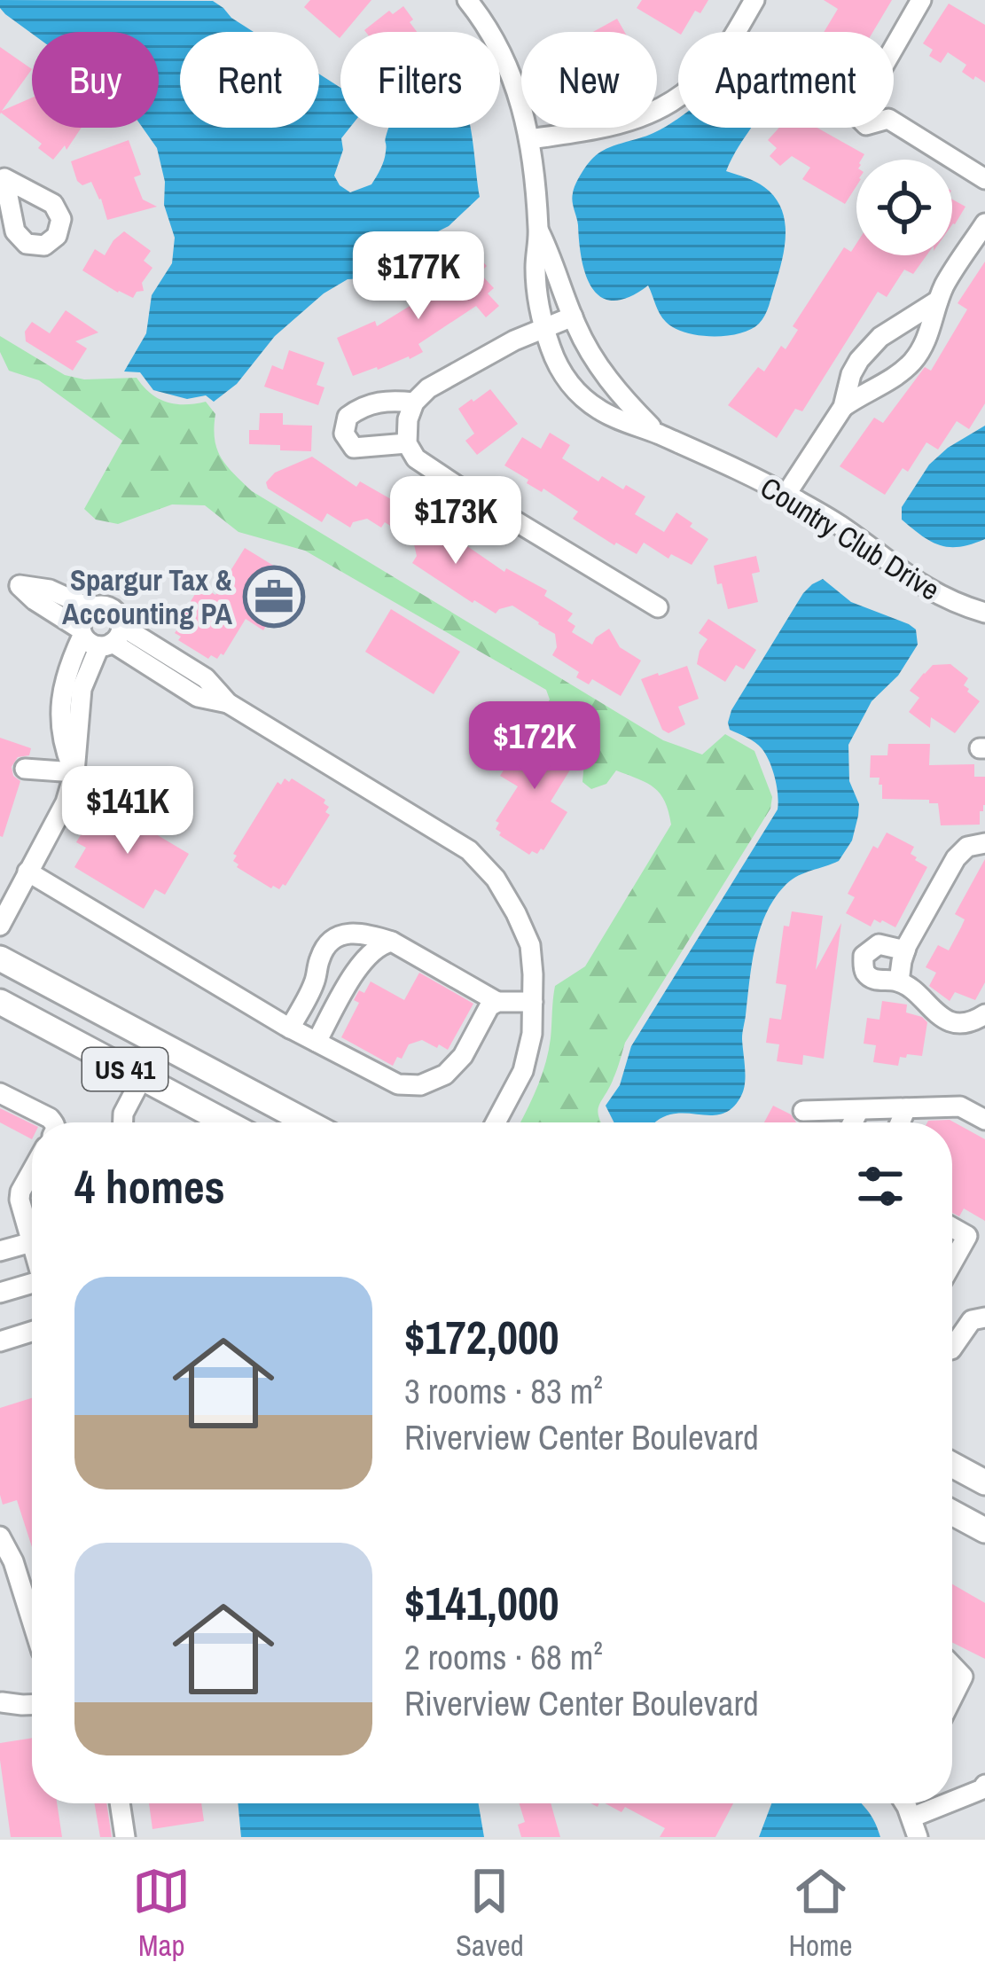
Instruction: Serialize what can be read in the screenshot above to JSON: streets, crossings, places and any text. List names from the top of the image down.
{
  "streets": {
    "main road": ["US 41"],
    "street": ["Country Club Drive"]
  },
  "places": {
    "office": ["Spargur Tax & Accounting PA"]
  },
  "page": {
    "chip": [
      "Buy",
      "Rent",
      "Filters",
      "New",
      "Apartment"
    ],
    "price": [
      "$177K",
      "$173K",
      "$172K",
      "$141K"
    ],
    "heading": "4 homes",
    "list": [
      {
        "name": "$172,000",
        "note": "3 rooms · 83 m² · Riverview Center Boulevard"
      },
      {
        "name": "$141,000",
        "note": "2 rooms · 68 m² · Riverview Center Boulevard"
      }
    ],
    "tabs": ["Map", "Saved", "Home"]
  }
}
